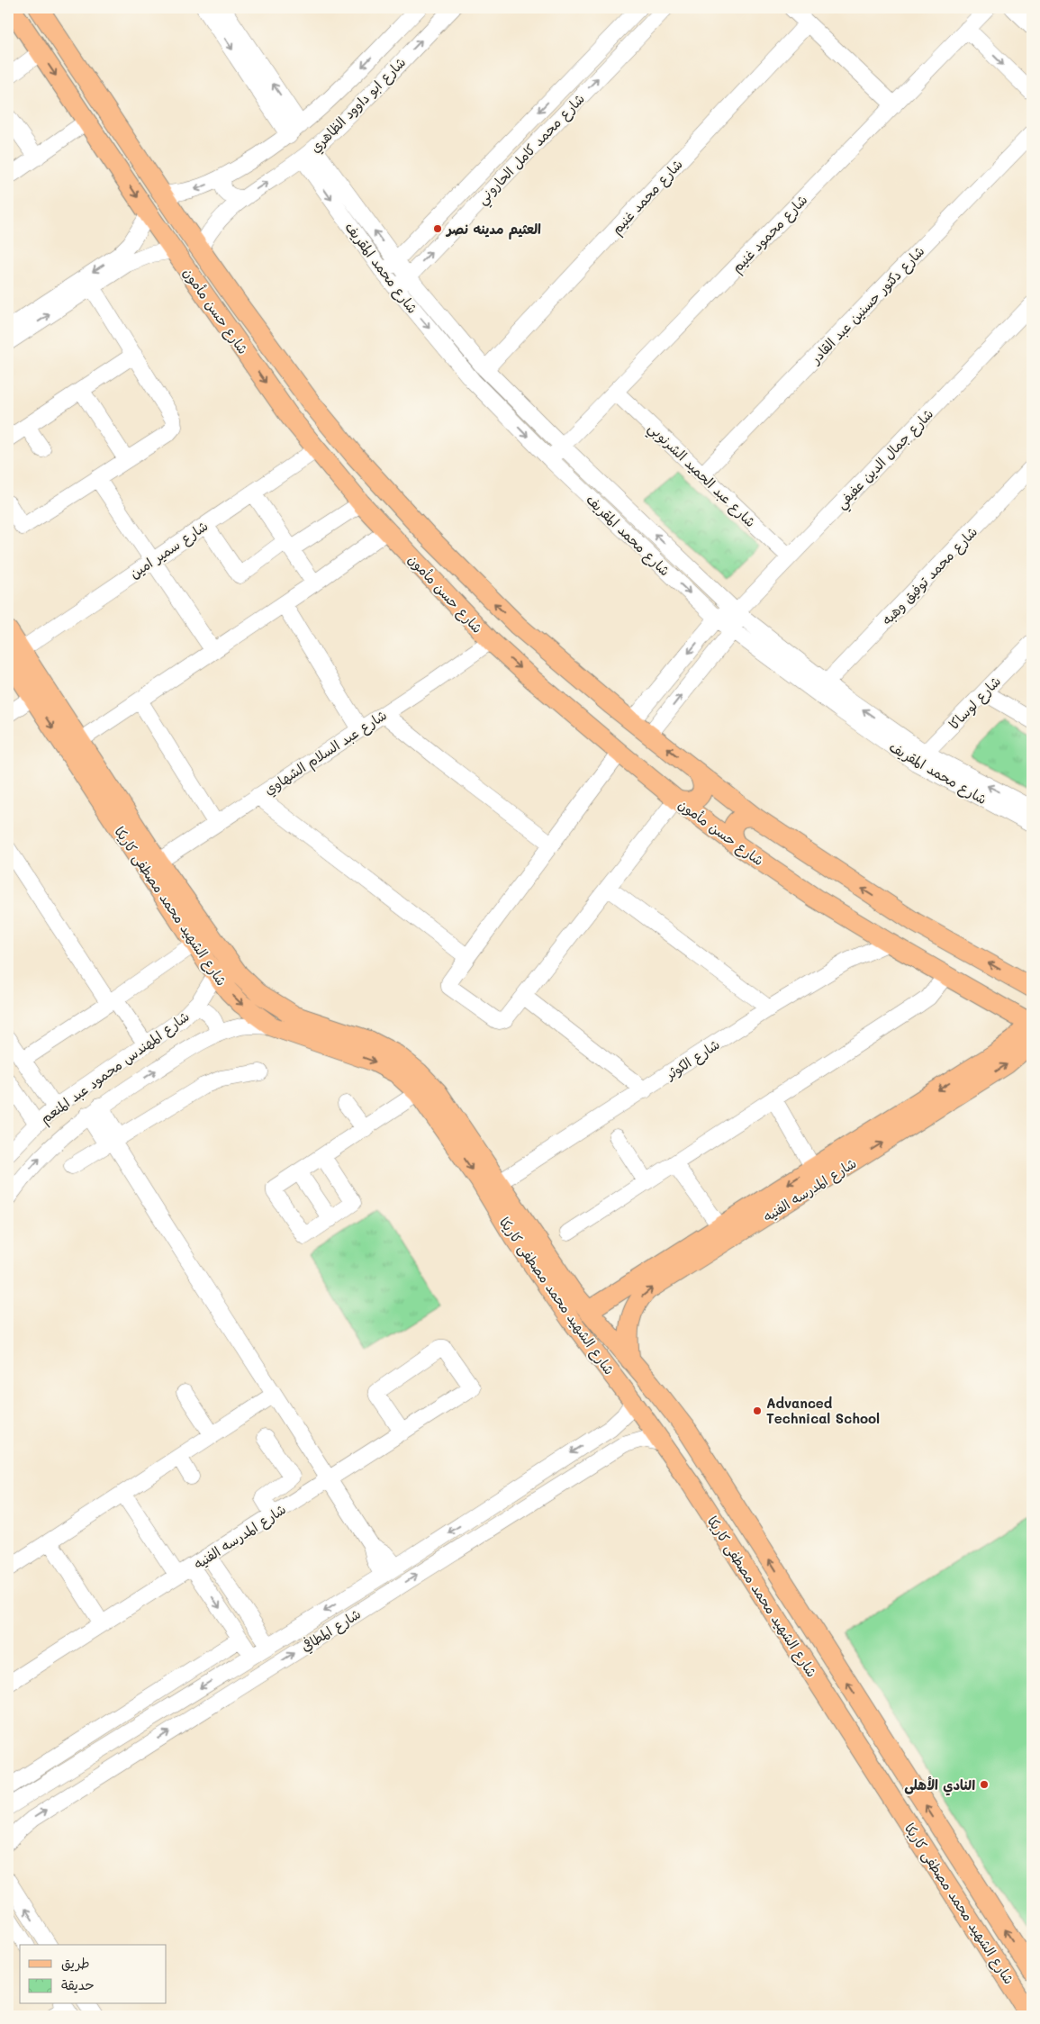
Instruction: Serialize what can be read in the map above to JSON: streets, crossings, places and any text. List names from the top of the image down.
{
  "streets": {
    "main road": ["شارع حسن مأمون", "شارع الشهيد محمد مصطفى كاريكا", "شارع المدرسه الفنيه"],
    "street": [
      "شارع ابو داوود الظاهري",
      "شارع محمد كامل الحاروني",
      "شارع محمد غنيم",
      "شارع محمود غنيم",
      "شارع محمد المقريف",
      "شارع دكتور حسنين عبد القادر",
      "شارع جمال الدين عفيفي",
      "شارع عبد الحميد الشرنوبي",
      "شارع سمير امين",
      "شارع محمد توفيق وهبه",
      "شارع لوساكا",
      "شارع عبد السلام الشهاوي",
      "شارع الكوثر",
      "شارع المهندس محمود عبد المنعم",
      "شارع المطافي"
    ]
  },
  "crossings": [
    ["شارع ابو داوود الظاهري", "شارع محمد المقريف"],
    ["شارع ابو داوود الظاهري", "شارع حسن مأمون"],
    ["شارع محمد كامل الحاروني", "شارع محمد المقريف"],
    ["شارع محمد غنيم", "شارع محمد المقريف"],
    ["شارع محمود غنيم", "شارع محمد المقريف"],
    ["شارع محمود غنيم", "شارع عبد الحميد الشرنوبي"],
    ["شارع محمد المقريف", "شارع جمال الدين عفيفي"],
    ["شارع محمد المقريف", "شارع محمد توفيق وهبه"],
    ["شارع محمد المقريف", "شارع لوساكا"],
    ["شارع دكتور حسنين عبد القادر", "شارع عبد الحميد الشرنوبي"],
    ["شارع حسن مأمون", "شارع سمير امين"],
    ["شارع حسن مأمون", "شارع عبد السلام الشهاوي"],
    ["شارع حسن مأمون", "شارع الكوثر"],
    ["شارع حسن مأمون", "شارع المدرسه الفنيه"],
    ["شارع جمال الدين عفيفي", "شارع عبد الحميد الشرنوبي"],
    ["شارع سمير امين", "شارع الشهيد محمد مصطفى كاريكا"],
    ["شارع عبد السلام الشهاوي", "شارع الشهيد محمد مصطفى كاريكا"],
    ["شارع الشهيد محمد مصطفى كاريكا", "شارع الكوثر"],
    ["شارع الشهيد محمد مصطفى كاريكا", "شارع المهندس محمود عبد المنعم"],
    ["شارع الشهيد محمد مصطفى كاريكا", "شارع المدرسه الفنيه"],
    ["شارع الشهيد محمد مصطفى كاريكا", "شارع المطافي"]
  ],
  "places": ["العثيم مدينه نصر", "Advanced Technical School", "النادي الأهلى"],
  "legend": ["طريق", "حديقة"]
}
